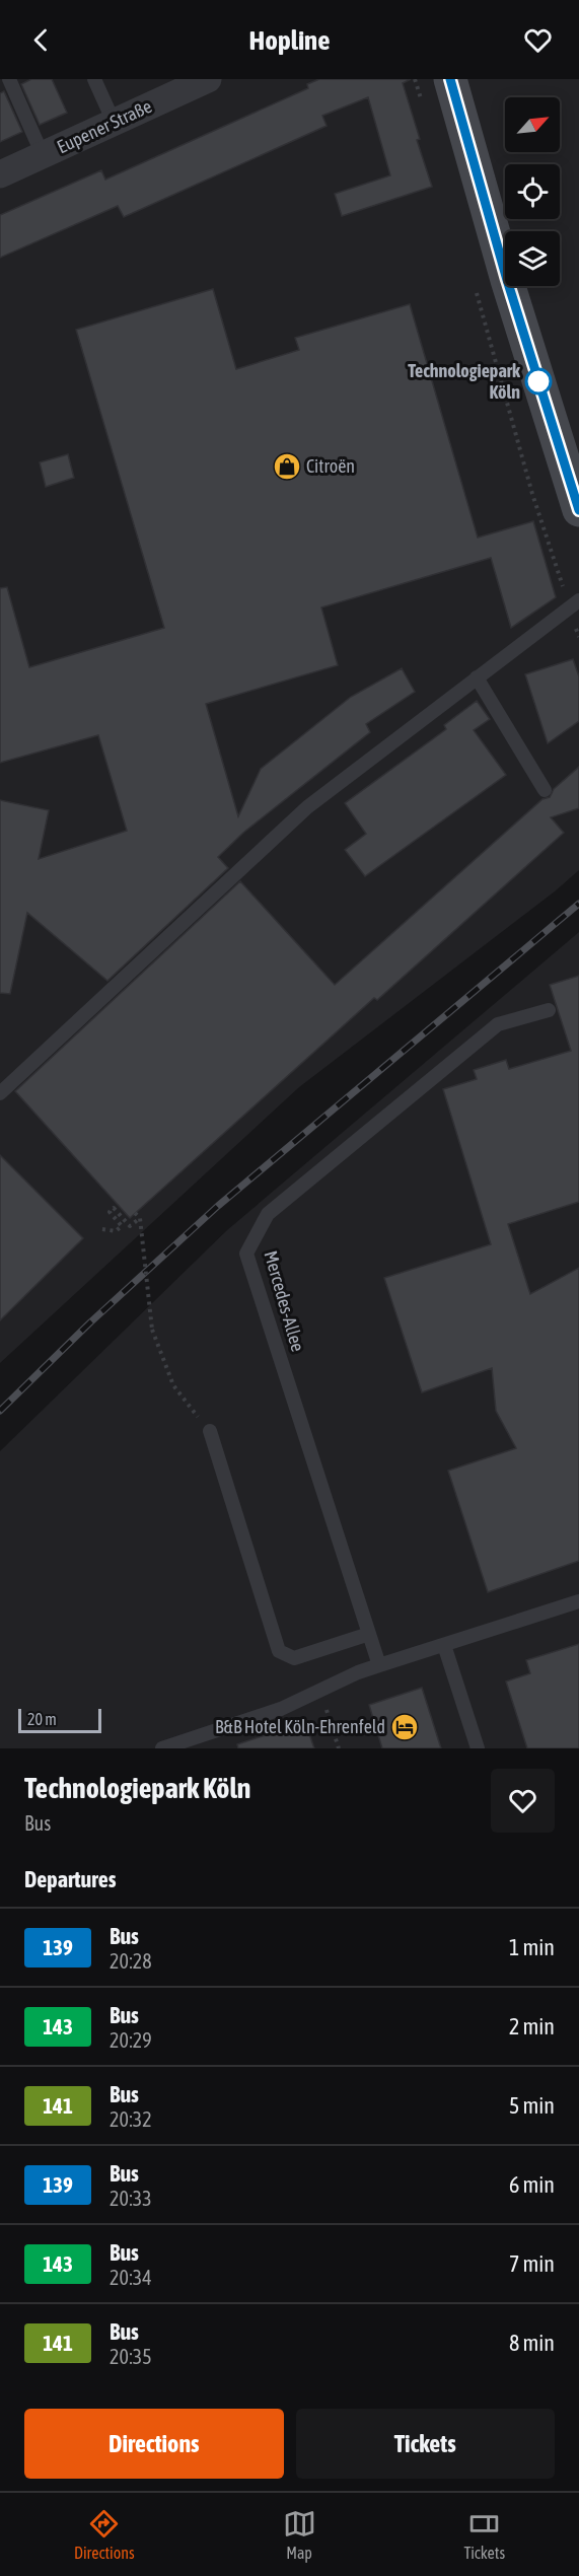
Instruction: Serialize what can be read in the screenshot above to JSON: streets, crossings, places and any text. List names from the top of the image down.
{
  "streets": {
    "street": ["Eupener Straße"],
    "lane": ["Mercedes-Allee"]
  },
  "places": {
    "other": ["Technologiepark Köln"],
    "shop": ["Citroën"],
    "hotel": ["B&B Hotel Köln-Ehrenfeld"]
  },
  "lines": ["bus line 139"],
  "scale_bar": "20 m",
  "north": "top right",
  "page": {
    "header": "Hopline",
    "scale": "20 m",
    "heading": [
      ["Technologiepark Köln", "Bus"],
      "Departures"
    ],
    "list": [
      {
        "mark": "139",
        "name": "Bus",
        "note": "20:28",
        "value": "1 min"
      },
      {
        "mark": "143",
        "name": "Bus",
        "note": "20:29",
        "value": "2 min"
      },
      {
        "mark": "141",
        "name": "Bus",
        "note": "20:32",
        "value": "5 min"
      },
      {
        "mark": "139",
        "name": "Bus",
        "note": "20:33",
        "value": "6 min"
      },
      {
        "mark": "143",
        "name": "Bus",
        "note": "20:34",
        "value": "7 min"
      },
      {
        "mark": "141",
        "name": "Bus",
        "note": "20:35",
        "value": "8 min"
      }
    ],
    "buttons": ["Directions", "Tickets"],
    "tabs": ["Directions", "Map", "Tickets"]
  }
}
